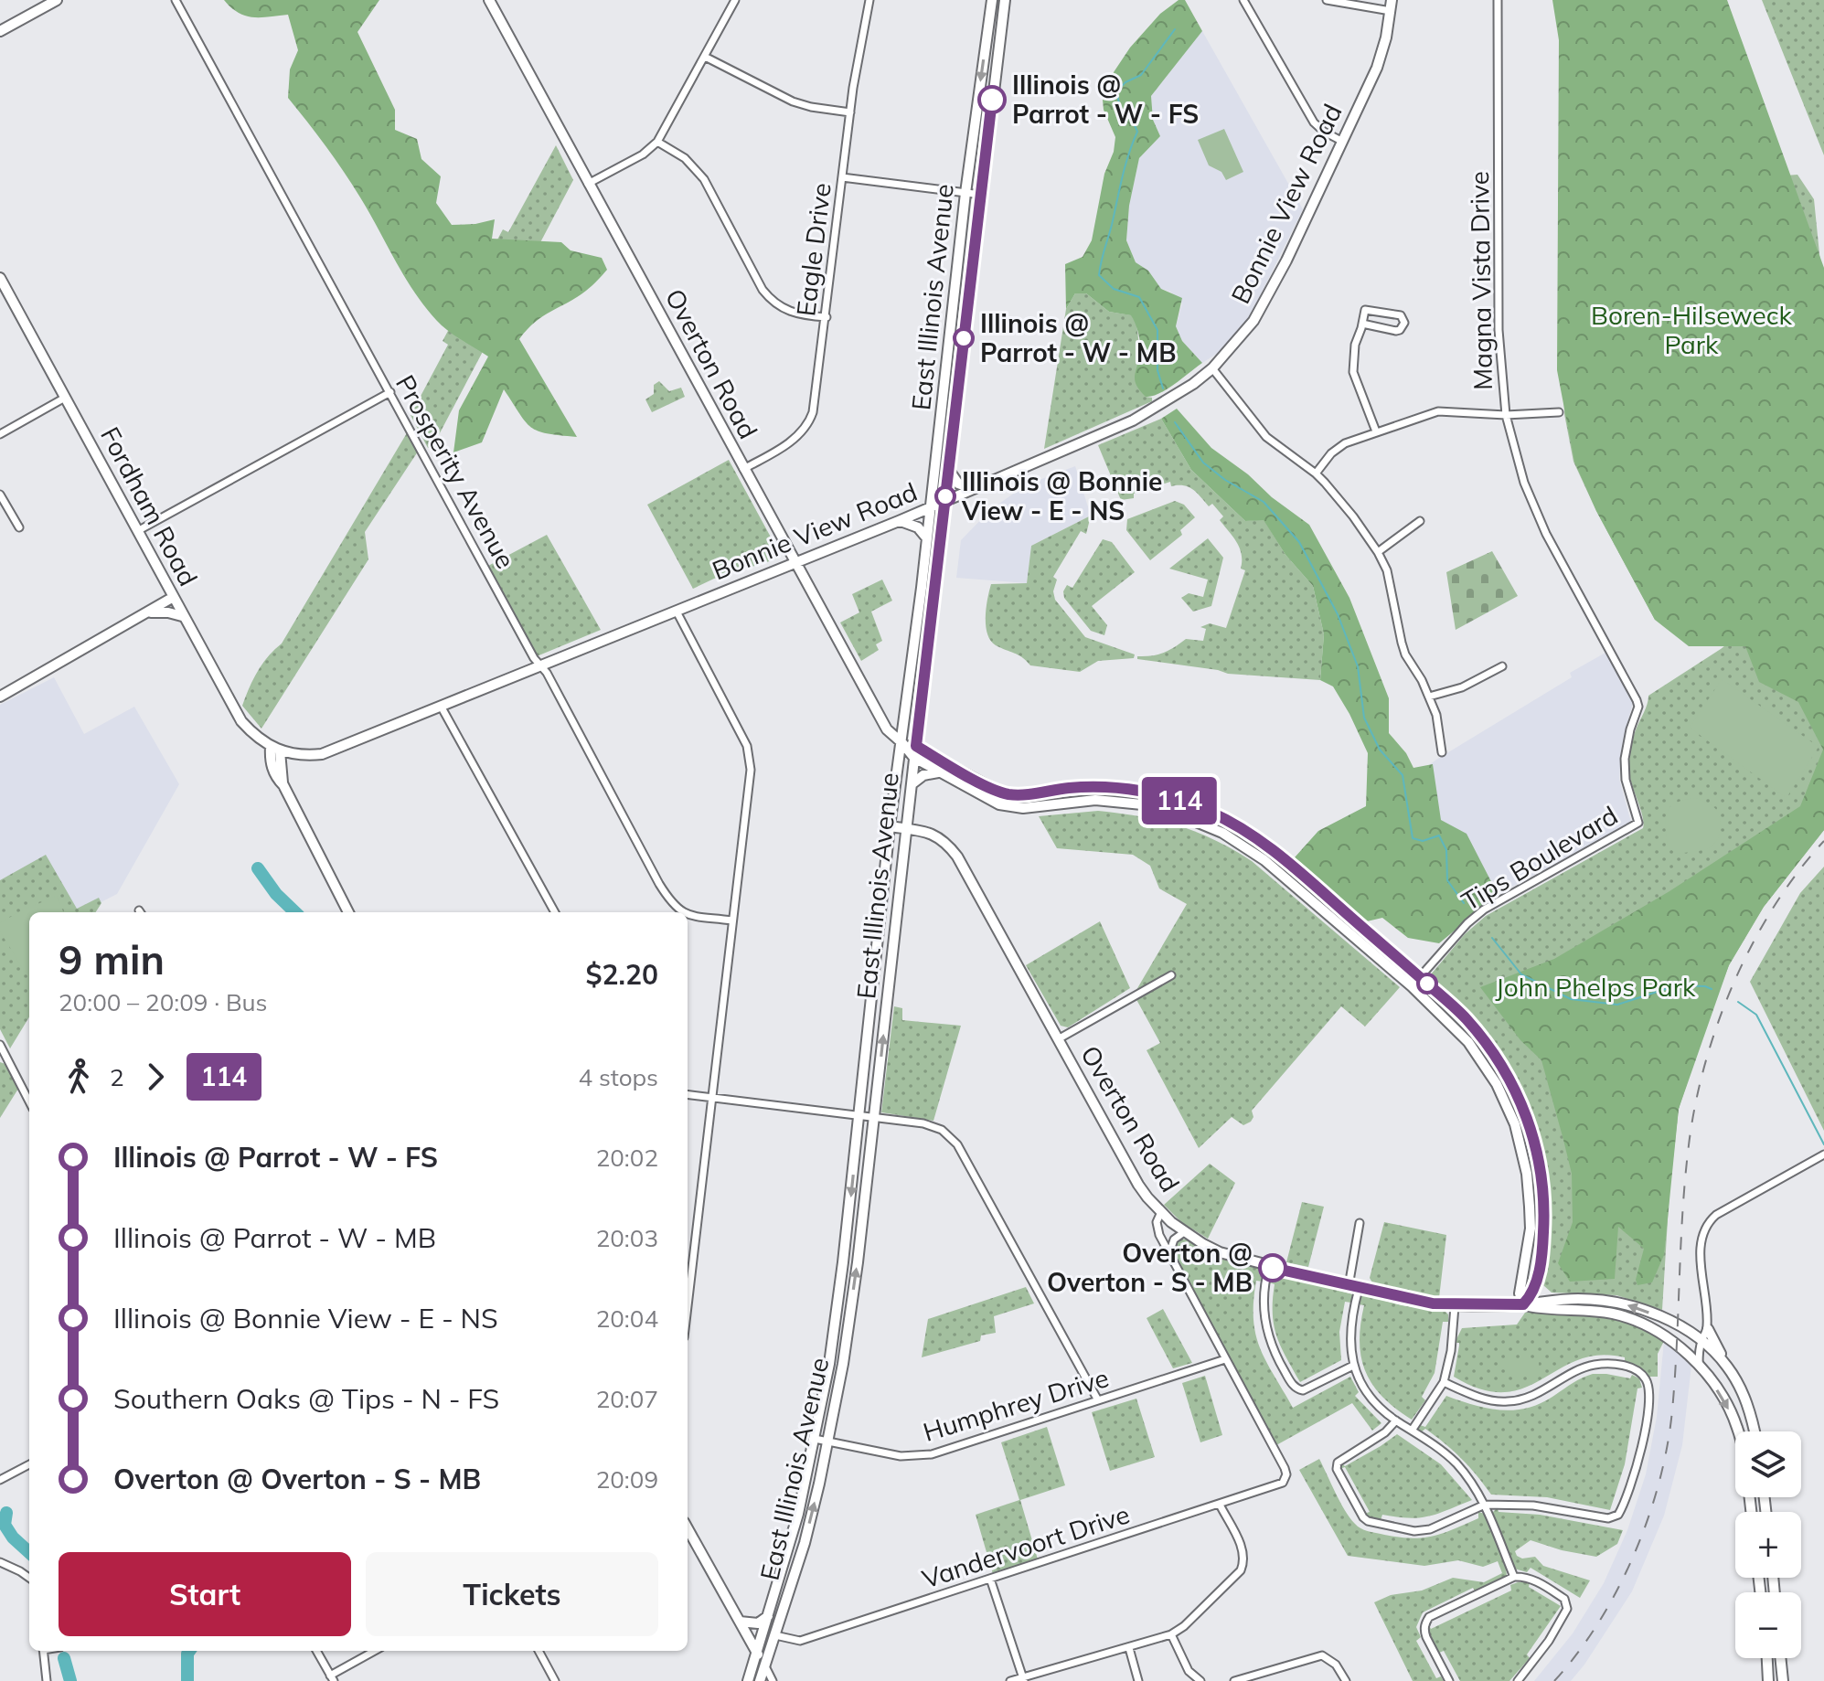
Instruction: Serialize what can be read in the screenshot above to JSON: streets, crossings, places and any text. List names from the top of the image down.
{
  "streets": {
    "street": [
      "Bonnie View Road",
      "Eagle Drive",
      "Magna Vista Drive",
      "East Illinois Avenue",
      "Overton Road",
      "Prosperity Avenue",
      "Fordham Road",
      "Tips Boulevard",
      "Humphrey Drive",
      "Vandervoort Drive"
    ]
  },
  "crossings": [
    ["Bonnie View Road", "East Illinois Avenue"],
    ["Bonnie View Road", "Overton Road"],
    ["Bonnie View Road", "Prosperity Avenue"],
    ["Bonnie View Road", "Fordham Road"],
    ["Eagle Drive", "Overton Road"],
    ["Magna Vista Drive", "Tips Boulevard"],
    ["East Illinois Avenue", "Overton Road"],
    ["East Illinois Avenue", "Humphrey Drive"],
    ["East Illinois Avenue", "Vandervoort Drive"],
    ["Humphrey Drive", "Vandervoort Drive"]
  ],
  "parks": ["Boren-Hilseweck Park", "John Phelps Park"],
  "places": [
    "Illinois @ Parrot - W - FS",
    "Illinois @ Parrot - W - MB",
    "Illinois @ Bonnie View - E - NS",
    "Overton @ Overton - S - MB"
  ],
  "lines": ["bus line 114"],
  "page": {
    "on_map": "114",
    "heading": ["9 min", "20:00 – 20:09 · Bus", "$2.20"],
    "legs": ["2", "114", "4 stops"],
    "list": [
      {
        "name": "Illinois @ Parrot - W - FS",
        "value": "20:02"
      },
      {
        "name": "Illinois @ Parrot - W - MB",
        "value": "20:03"
      },
      {
        "name": "Illinois @ Bonnie View - E - NS",
        "value": "20:04"
      },
      {
        "name": "Southern Oaks @ Tips - N - FS",
        "value": "20:07"
      },
      {
        "name": "Overton @ Overton - S - MB",
        "value": "20:09"
      }
    ],
    "map_buttons": ["+", "−"],
    "buttons": ["Start", "Tickets"]
  }
}
